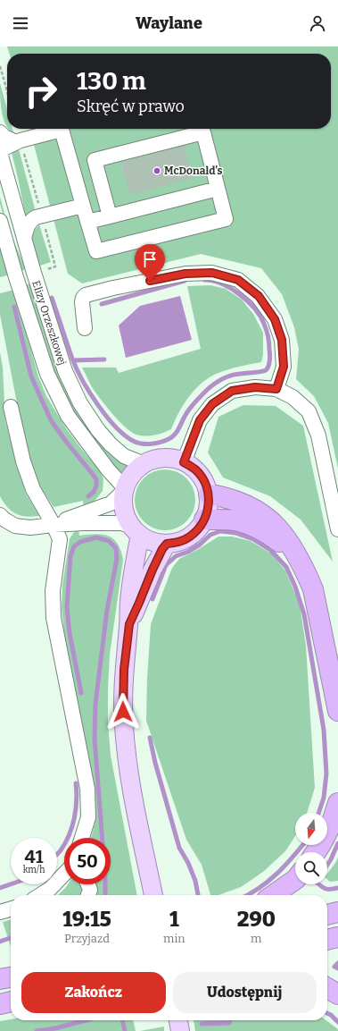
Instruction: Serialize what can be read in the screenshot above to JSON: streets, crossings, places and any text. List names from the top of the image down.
{
  "streets": {
    "street": ["Elizy Orzeszkowej"]
  },
  "places": ["McDonald's"],
  "north": "bottom",
  "page": {
    "header": "Waylane",
    "turn": ["130 m", "Skręć w prawo"],
    "speed": "41 km/h",
    "limit": "50",
    "eta": [
      "19:15",
      "Przyjazd",
      "1",
      "min",
      "290",
      "m"
    ],
    "buttons": ["Zakończ", "Udostępnij"]
  }
}
